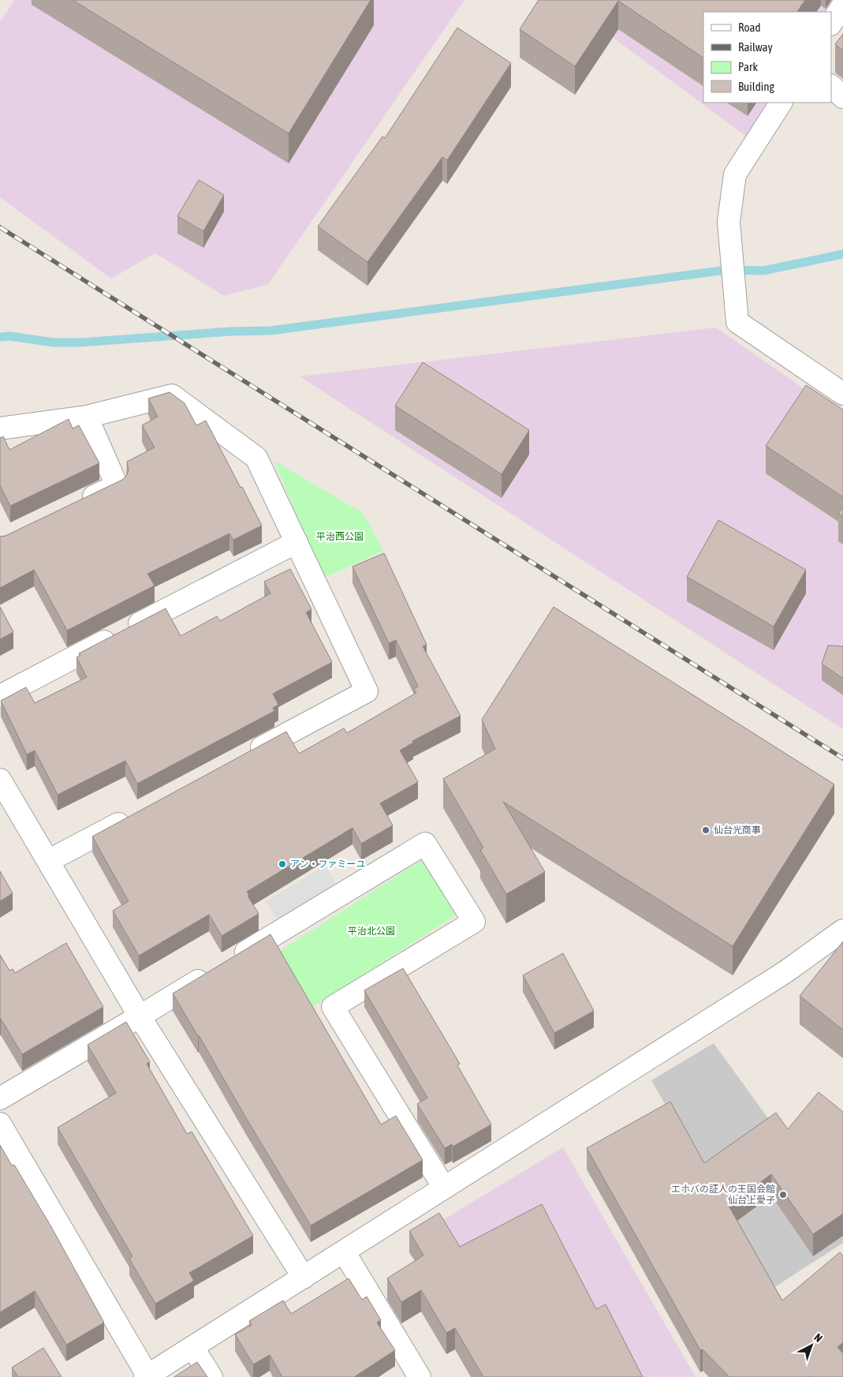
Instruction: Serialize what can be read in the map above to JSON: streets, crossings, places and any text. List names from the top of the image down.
{
  "parks": ["平治西公園", "平治北公園"],
  "places": ["仙台光商事", "アン・ファミーユ", "エホバの証人の王国会館 仙台上愛子"],
  "legend": [
    "Road",
    "Railway",
    "Park",
    "Building"
  ],
  "north": "top right"
}
